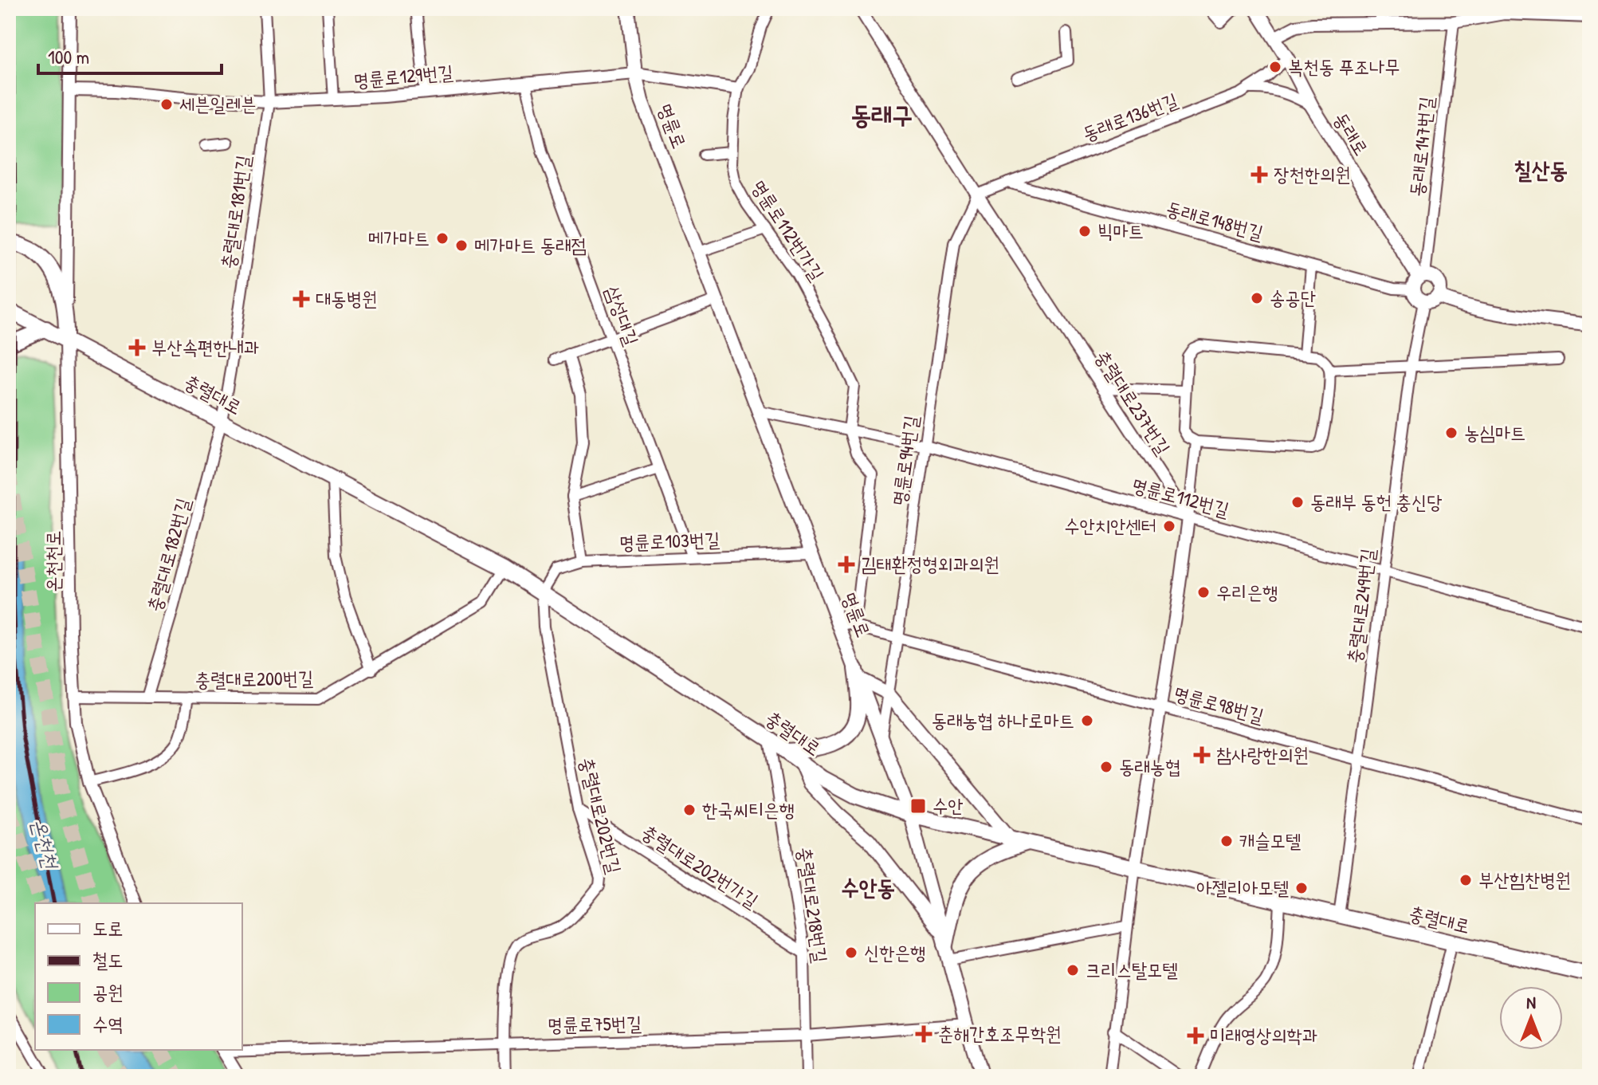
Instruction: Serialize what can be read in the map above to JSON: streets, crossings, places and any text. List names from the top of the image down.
{
  "streets": {
    "main road": ["명륜로", "동래로", "충렬대로"],
    "street": [
      "명륜로129번길",
      "동래로136번길",
      "동래로147번길",
      "충렬대로181번길",
      "동래로148번길",
      "명륜로112번가길",
      "삼성대길",
      "충렬대로237번길",
      "명륜로94번길",
      "명륜로112번길",
      "명륜로103번길",
      "충렬대로182번길",
      "온천천로",
      "충렬대로249번길",
      "충렬대로200번길",
      "명륜로98번길",
      "충렬대로202번길",
      "충렬대로202번가길",
      "충렬대로218번길",
      "명륜로75번길"
    ]
  },
  "crossings": [
    ["명륜로129번길", "명륜로"],
    ["명륜로129번길", "충렬대로181번길"],
    ["명륜로129번길", "명륜로112번가길"],
    ["명륜로129번길", "삼성대길"],
    ["동래로136번길", "동래로"],
    ["동래로136번길", "동래로148번길"],
    ["동래로136번길", "충렬대로237번길"],
    ["동래로136번길", "명륜로94번길"],
    ["명륜로", "충렬대로"],
    ["명륜로", "명륜로94번길"],
    ["명륜로", "명륜로112번길"],
    ["명륜로", "명륜로103번길"],
    ["명륜로", "명륜로98번길"],
    ["명륜로", "명륜로75번길"],
    ["동래로", "동래로147번길"],
    ["동래로", "동래로148번길"],
    ["동래로", "충렬대로249번길"],
    ["동래로147번길", "동래로148번길"],
    ["동래로147번길", "충렬대로249번길"],
    ["충렬대로181번길", "충렬대로"],
    ["충렬대로181번길", "충렬대로182번길"],
    ["동래로148번길", "충렬대로249번길"],
    ["명륜로112번가길", "명륜로112번길"],
    ["삼성대길", "명륜로103번길"],
    ["충렬대로", "명륜로103번길"],
    ["충렬대로", "충렬대로182번길"],
    ["충렬대로", "온천천로"],
    ["충렬대로", "충렬대로249번길"],
    ["충렬대로", "충렬대로200번길"],
    ["충렬대로", "충렬대로202번길"],
    ["충렬대로", "충렬대로218번길"],
    ["충렬대로237번길", "명륜로94번길"],
    ["충렬대로237번길", "명륜로112번길"],
    ["명륜로94번길", "명륜로112번길"],
    ["명륜로94번길", "명륜로98번길"],
    ["명륜로112번길", "충렬대로249번길"],
    ["명륜로103번길", "충렬대로202번길"],
    ["충렬대로182번길", "충렬대로200번길"],
    ["온천천로", "충렬대로200번길"],
    ["충렬대로249번길", "명륜로98번길"],
    ["충렬대로202번길", "충렬대로202번가길"],
    ["충렬대로202번길", "명륜로75번길"],
    ["충렬대로202번가길", "충렬대로218번길"],
    ["충렬대로218번길", "명륜로75번길"]
  ],
  "districts": ["동래구", "칠산동", "수안동"],
  "water": ["온천천"],
  "places": {
    "other": [
      "복천동 푸조나무",
      "세븐일레븐",
      "빅마트",
      "메가마트",
      "메가마트 동래점",
      "송공단",
      "농심마트",
      "동래부 동헌 충신당",
      "수안치안센터",
      "우리은행",
      "동래농협 하나로마트",
      "동래농협",
      "한국씨티은행",
      "캐슬모텔",
      "부산힘찬병원",
      "아젤리아모텔",
      "신한은행",
      "크리스탈모텔"
    ],
    "health": [
      "장천한의원",
      "대동병원",
      "부산속편한내과",
      "김태환정형외과의원",
      "참사랑한의원",
      "춘해간호조무학원",
      "미래영상의학과"
    ],
    "transit": ["수안"]
  },
  "legend": [
    "도로",
    "철도",
    "공원",
    "수역"
  ],
  "scale_bar": "100 m",
  "north": "top"
}
